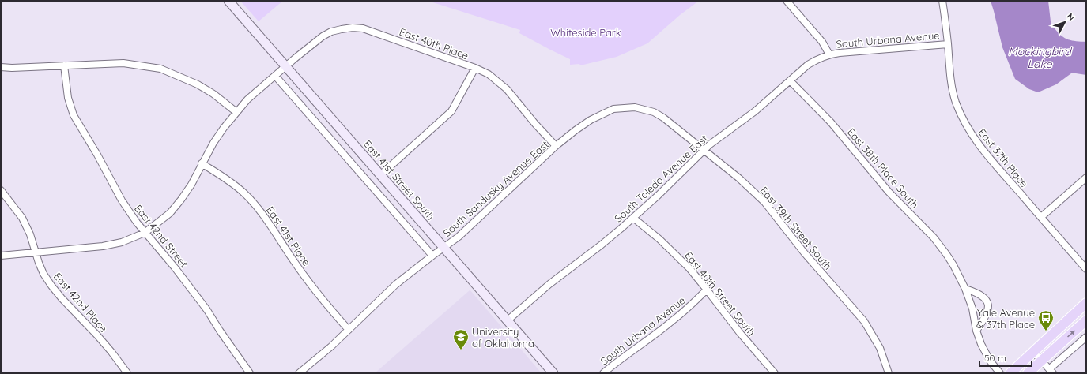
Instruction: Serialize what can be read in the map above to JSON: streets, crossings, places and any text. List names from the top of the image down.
{
  "streets": {
    "main road": ["East 41st Street South"],
    "street": [
      "South Urbana Avenue",
      "East 40th Place",
      "East 37th Place",
      "East 38th Place South",
      "South Toledo Avenue East",
      "South Sandusky Avenue East",
      "East 39th Street South",
      "East 42nd Street",
      "East 41st Place",
      "East 40th Street South",
      "East 42nd Place"
    ]
  },
  "crossings": [
    ["South Urbana Avenue", "East 37th Place"],
    ["South Urbana Avenue", "South Toledo Avenue East"],
    ["South Urbana Avenue", "East 40th Street South"],
    ["East 40th Place", "East 41st Street South"],
    ["East 40th Place", "South Sandusky Avenue East"],
    ["East 40th Place", "East 42nd Street"],
    ["East 40th Place", "East 41st Place"],
    ["East 40th Place", "East 42nd Place"],
    ["East 38th Place South", "South Toledo Avenue East"],
    ["South Toledo Avenue East", "East 41st Street South"],
    ["South Toledo Avenue East", "East 39th Street South"],
    ["South Toledo Avenue East", "East 40th Street South"],
    ["East 41st Street South", "South Sandusky Avenue East"],
    ["South Sandusky Avenue East", "East 39th Street South"],
    ["South Sandusky Avenue East", "East 41st Place"]
  ],
  "water": ["Mockingbird Lake"],
  "parks": ["Whiteside Park"],
  "places": {
    "bus stop": ["Yale Avenue & 37th Place"],
    "school or university": ["University of Oklahoma"]
  },
  "scale_bar": "50 m",
  "north": "top right"
}
